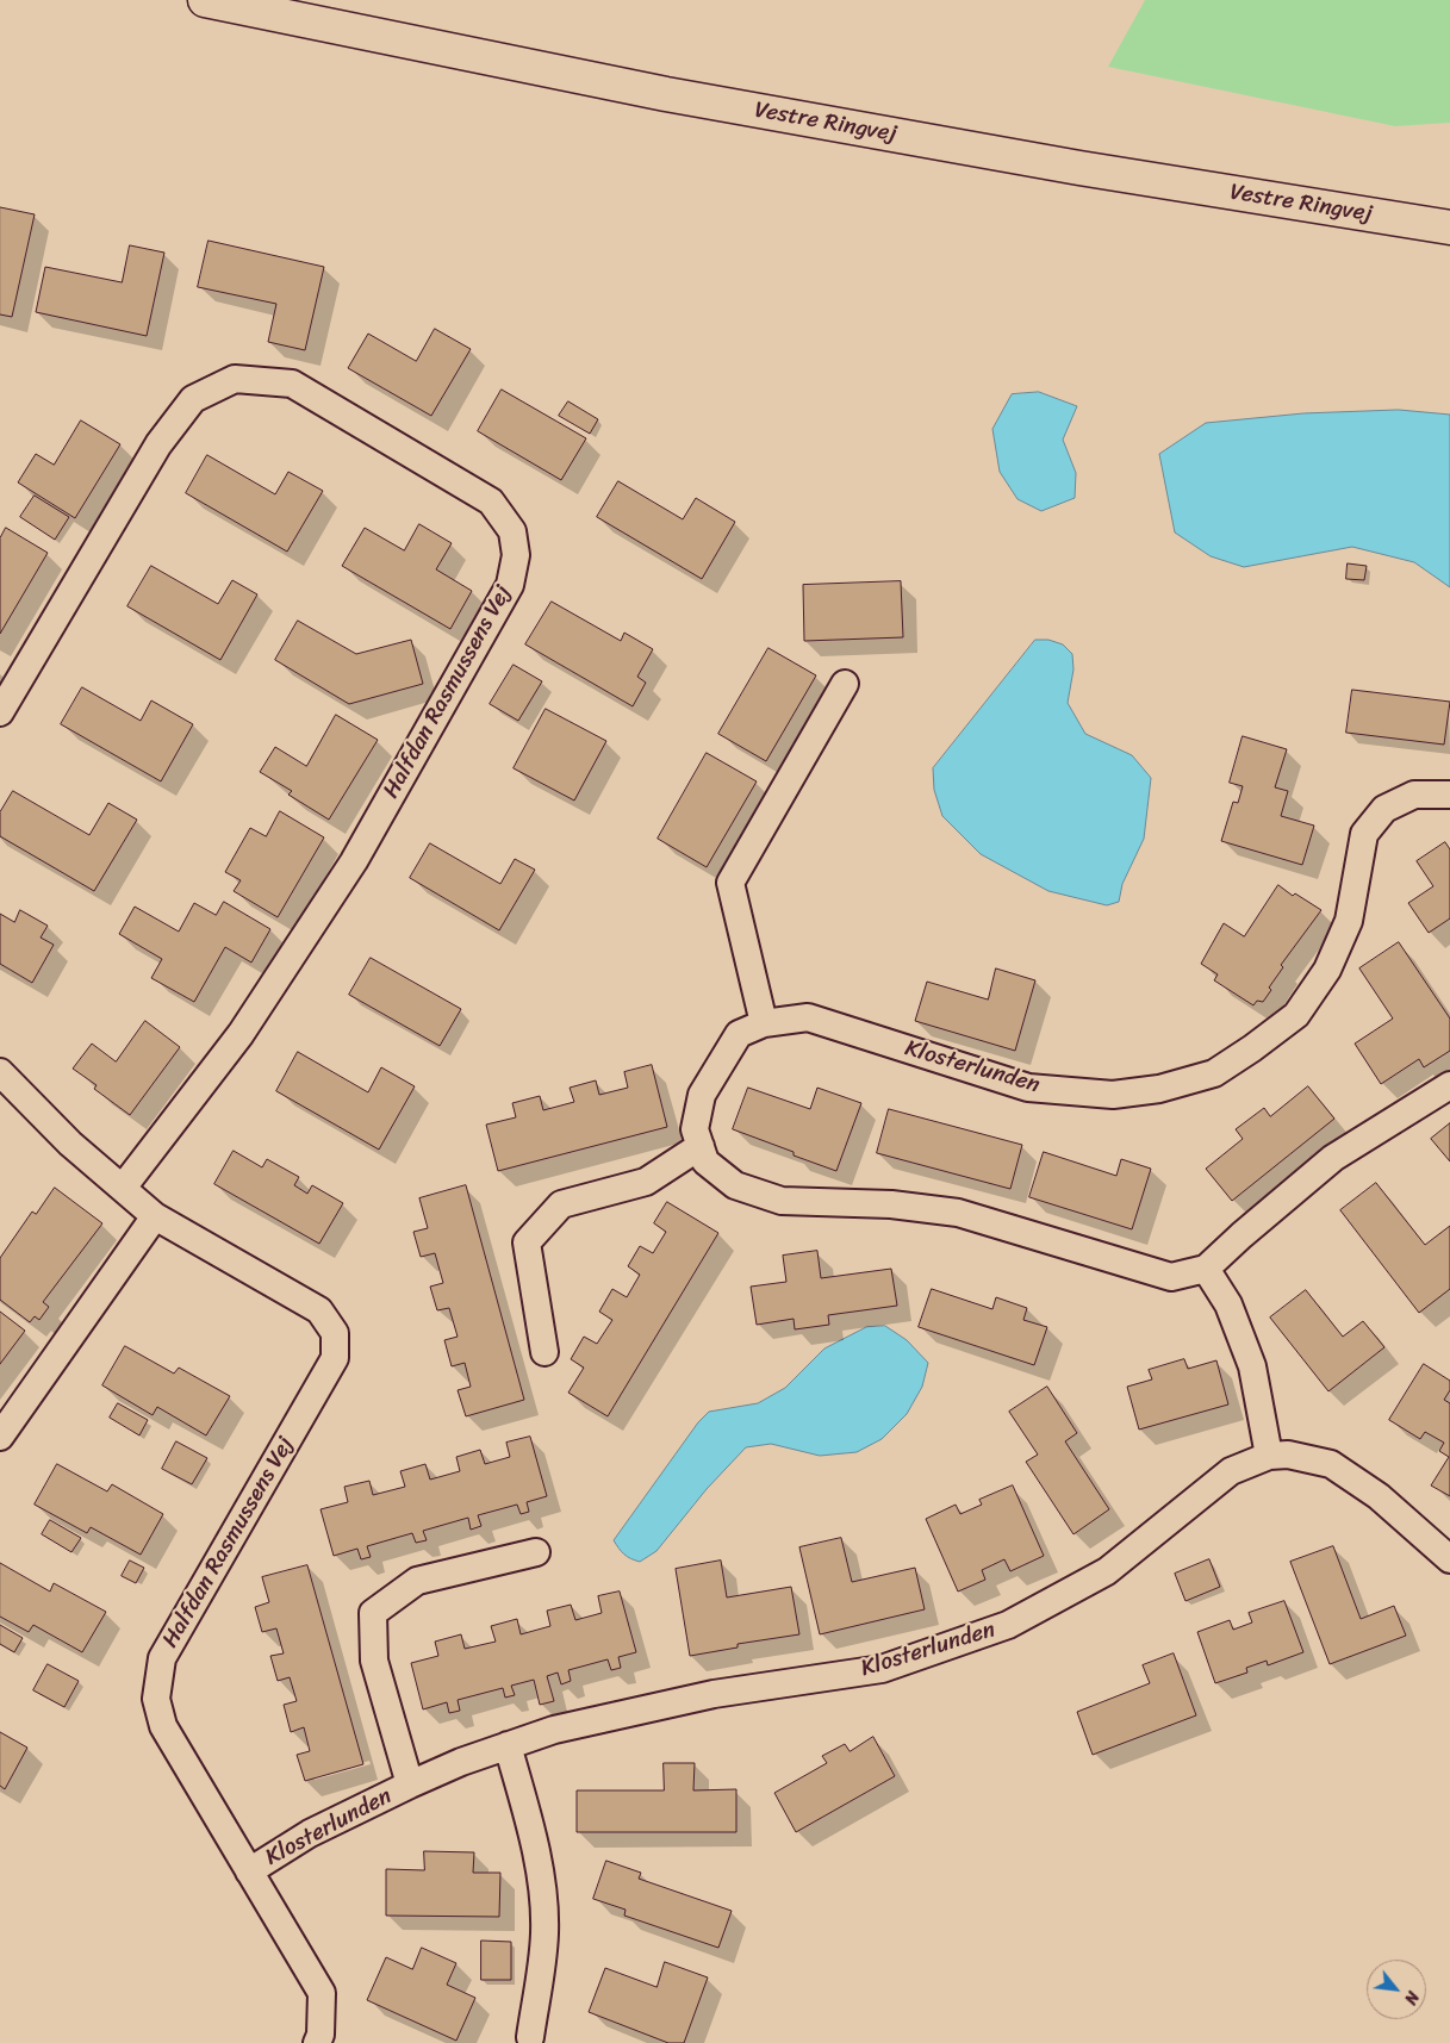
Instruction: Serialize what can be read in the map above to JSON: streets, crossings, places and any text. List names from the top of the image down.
{
  "streets": {
    "main road": ["Vestre Ringvej"],
    "street": ["Halfdan Rasmussens Vej", "Klosterlunden"]
  },
  "crossings": [
    ["Halfdan Rasmussens Vej", "Klosterlunden"]
  ],
  "north": "bottom right"
}
